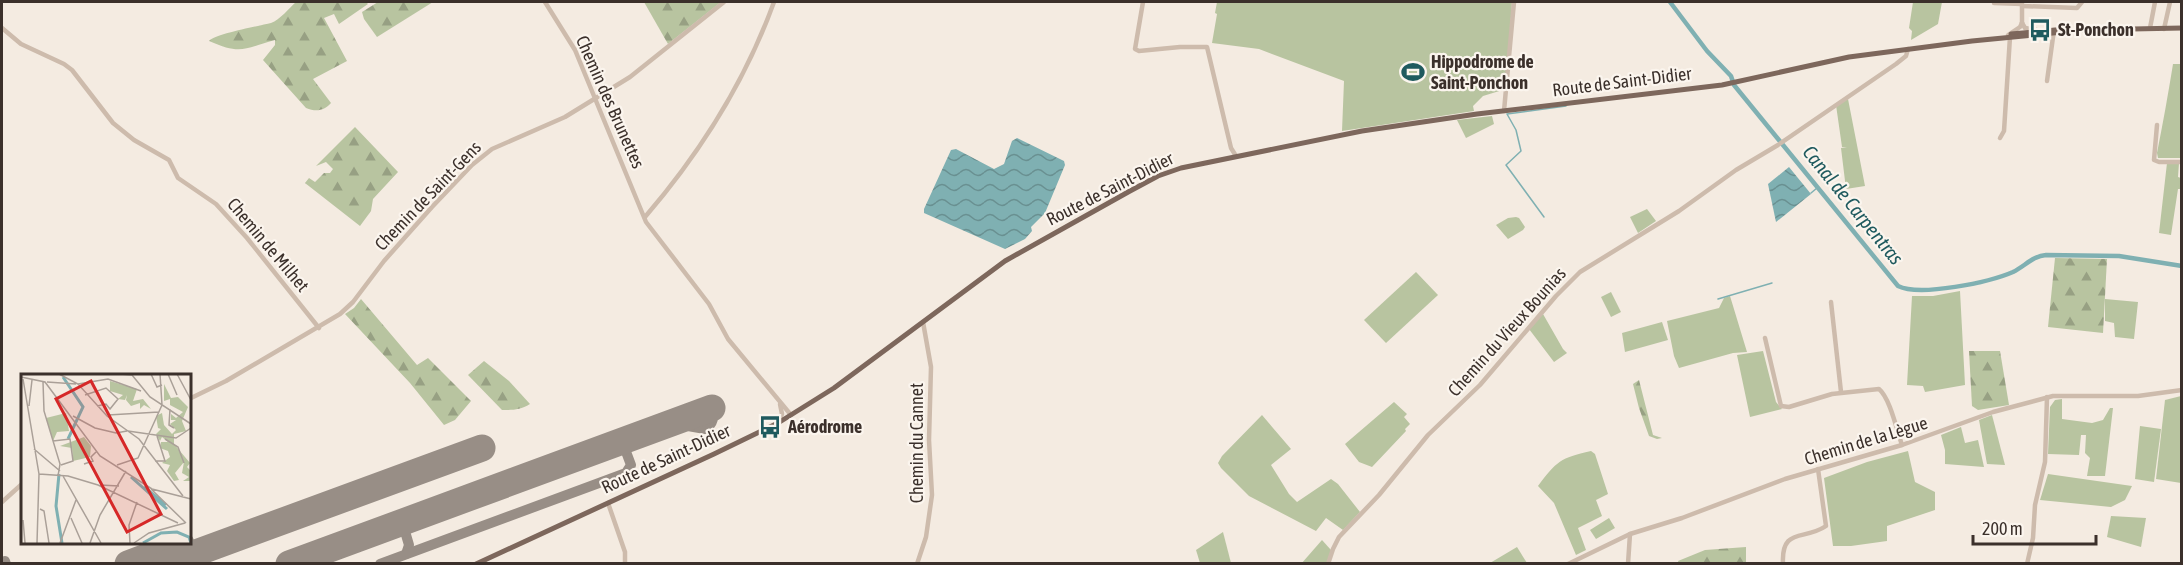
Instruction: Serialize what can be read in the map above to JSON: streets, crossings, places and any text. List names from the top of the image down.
{
  "streets": {
    "main road": ["Route de Saint-Didier"],
    "street": [
      "Chemin des Brunettes",
      "Chemin de Saint-Gens",
      "Chemin de Milhet",
      "Chemin du Vieux Bounias",
      "Chemin de la Lègue",
      "Chemin du Cannet"
    ]
  },
  "crossings": [
    ["Route de Saint-Didier", "Chemin des Brunettes"],
    ["Route de Saint-Didier", "Chemin du Vieux Bounias"],
    ["Route de Saint-Didier", "Chemin du Cannet"],
    ["Chemin des Brunettes", "Chemin de Saint-Gens"],
    ["Chemin de Saint-Gens", "Chemin de Milhet"]
  ],
  "water": ["Canal de Carpentras"],
  "places": {
    "bus stop": ["St-Ponchon", "Aérodrome"],
    "sports": ["Hippodrome de Saint-Ponchon"]
  },
  "scale_bar": "200 m"
}
